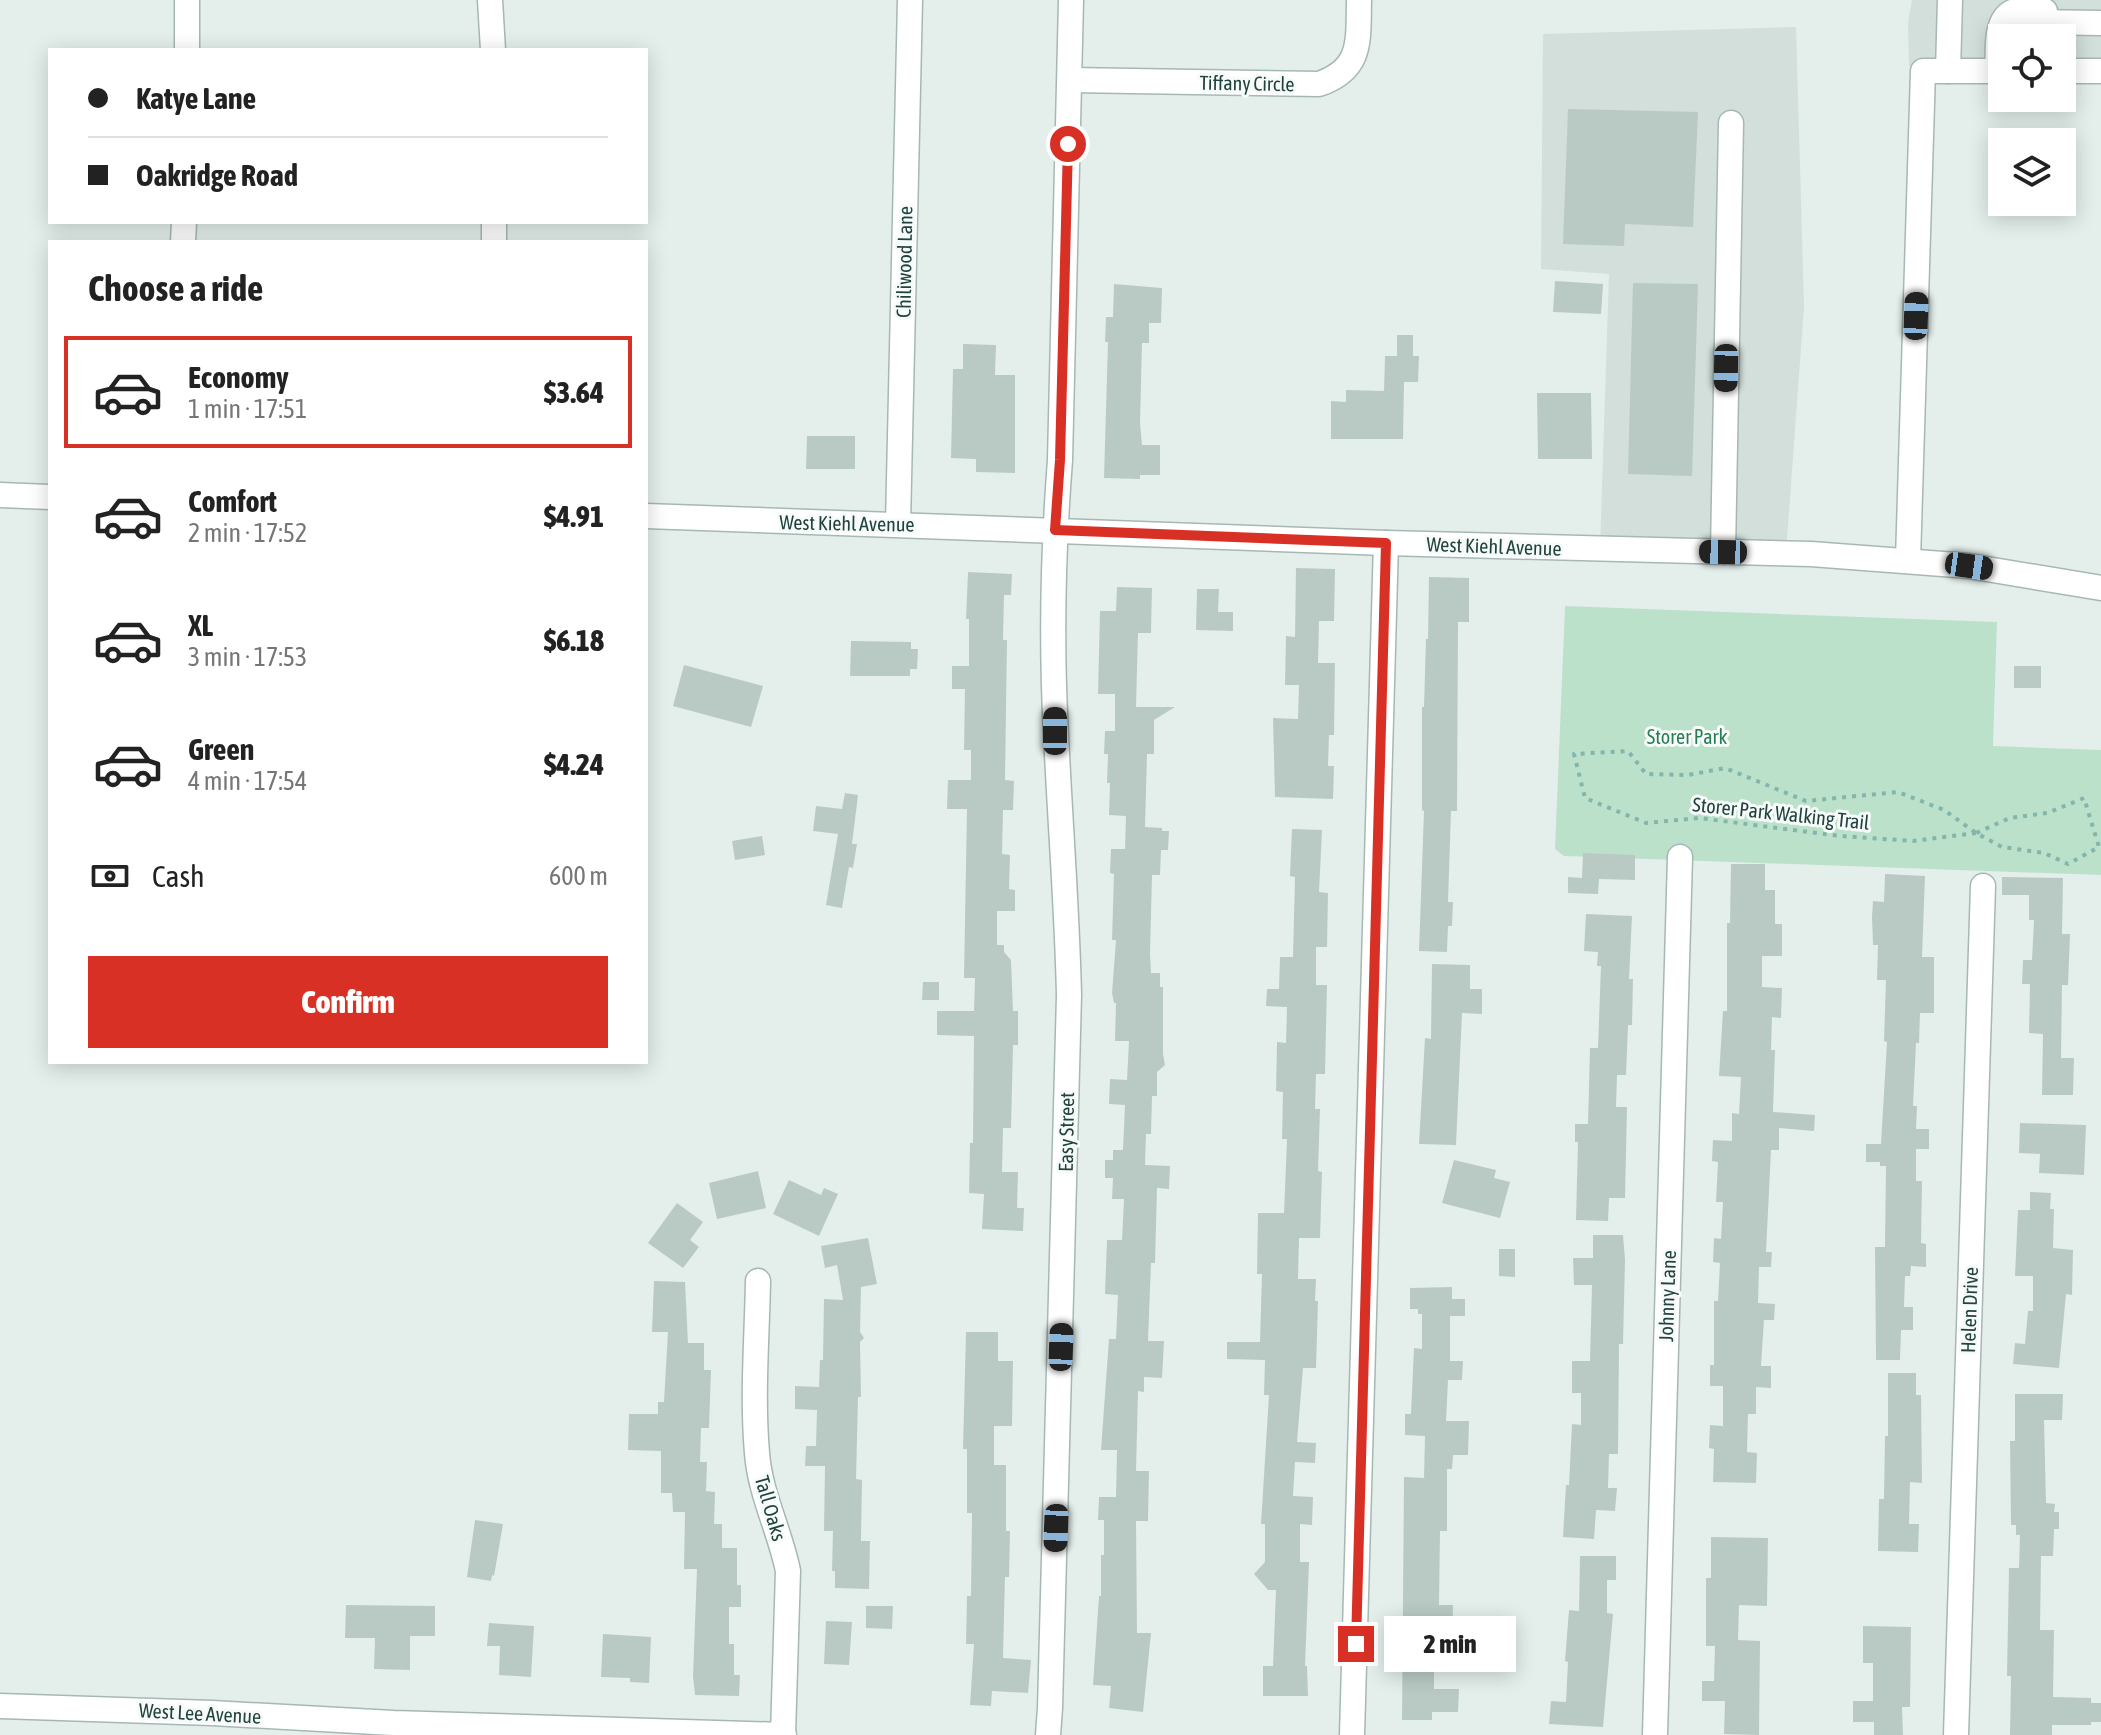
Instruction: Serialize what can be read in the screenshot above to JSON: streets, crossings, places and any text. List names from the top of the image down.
{
  "streets": {
    "street": [
      "Tiffany Circle",
      "Chiliwood Lane",
      "West Kiehl Avenue",
      "Easy Street",
      "Johnny Lane",
      "Helen Drive",
      "Tall Oaks",
      "West Lee Avenue"
    ],
    "path": ["Storer Park Walking Trail"]
  },
  "crossings": [
    ["Tiffany Circle", "Easy Street"],
    ["Chiliwood Lane", "West Kiehl Avenue"],
    ["West Kiehl Avenue", "Easy Street"],
    ["Tall Oaks", "West Lee Avenue"]
  ],
  "parks": ["Storer Park"],
  "page": {
    "banner": ["Katye Lane", "Oakridge Road"],
    "heading": "Choose a ride",
    "list": [
      {
        "name": "Economy",
        "note": "1 min · 17:51",
        "value": "$3.64"
      },
      {
        "name": "Comfort",
        "note": "2 min · 17:52",
        "value": "$4.91"
      },
      {
        "name": "XL",
        "note": "3 min · 17:53",
        "value": "$6.18"
      },
      {
        "name": "Green",
        "note": "4 min · 17:54",
        "value": "$4.24"
      }
    ],
    "pay": ["Cash", "600 m"],
    "buttons": "Confirm",
    "bubble": "2 min"
  }
}
